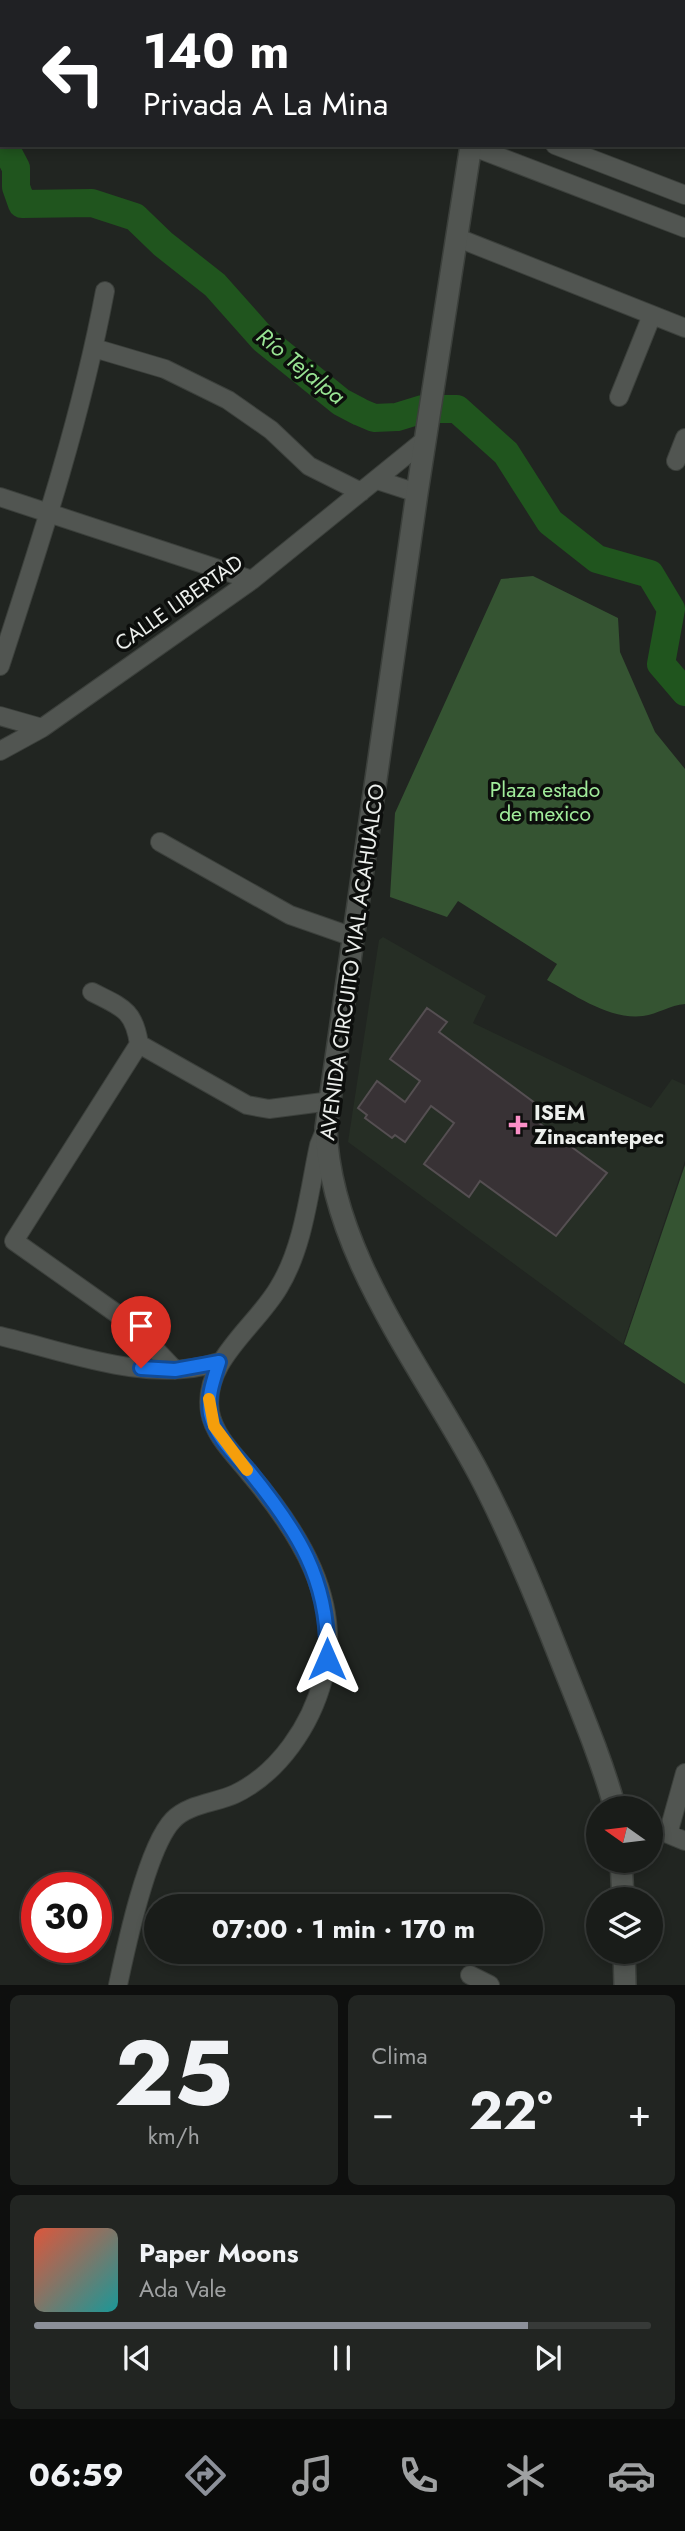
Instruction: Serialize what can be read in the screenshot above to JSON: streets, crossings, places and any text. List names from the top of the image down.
{
  "streets": {
    "street": ["CALLE LIBERTAD", "AVENIDA CIRCUITO VIAL ACAHUALCO"]
  },
  "crossings": [
    ["CALLE LIBERTAD", "AVENIDA CIRCUITO VIAL ACAHUALCO"]
  ],
  "water": ["Río Tejalpa"],
  "parks": ["Plaza estado de mexico"],
  "places": {
    "health": ["ISEM Zinacantepec"]
  },
  "north": "left",
  "page": {
    "turn": ["140 m", "Privada A La Mina"],
    "limit": "30",
    "trip": "07:00 · 1 min · 170 m",
    "tile": [
      ["25", "km/h"],
      "Clima"
    ],
    "heat": ["−", "22°", "+"],
    "song": ["Paper Moons", "Ada Vale"],
    "tabs": "06:59"
  }
}
